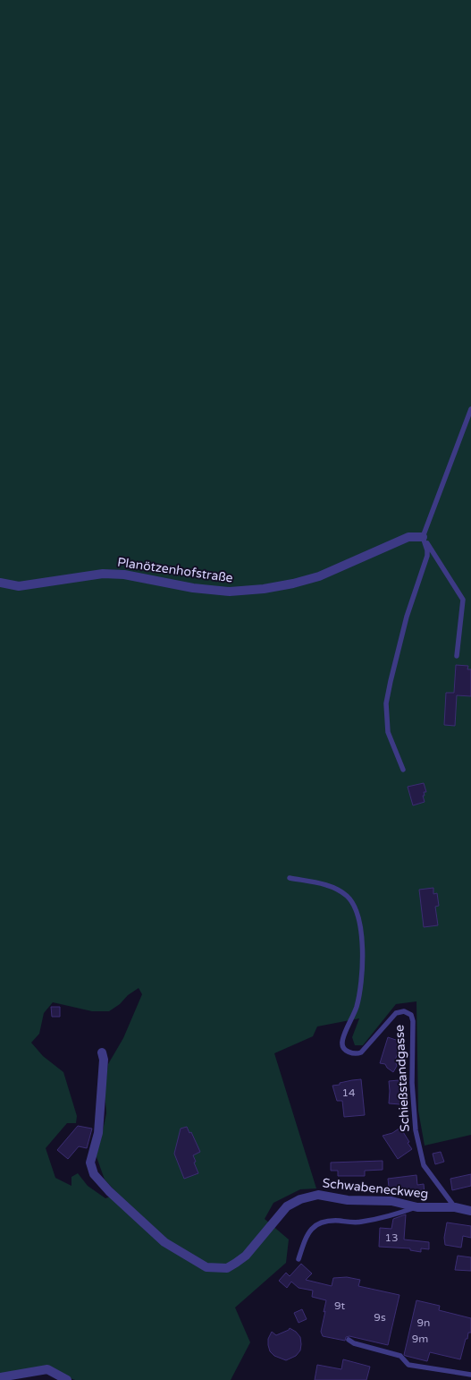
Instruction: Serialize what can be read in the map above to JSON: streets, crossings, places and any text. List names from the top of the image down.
{
  "streets": {
    "street": ["Planötzenhofstraße", "Schwabeneckweg"],
    "lane": ["Schießstandgasse"]
  },
  "crossings": [
    ["Schießstandgasse", "Schwabeneckweg"]
  ],
  "house_numbers": [
    "14",
    "13",
    "9t",
    "9s",
    "9n",
    "9m"
  ]
}
